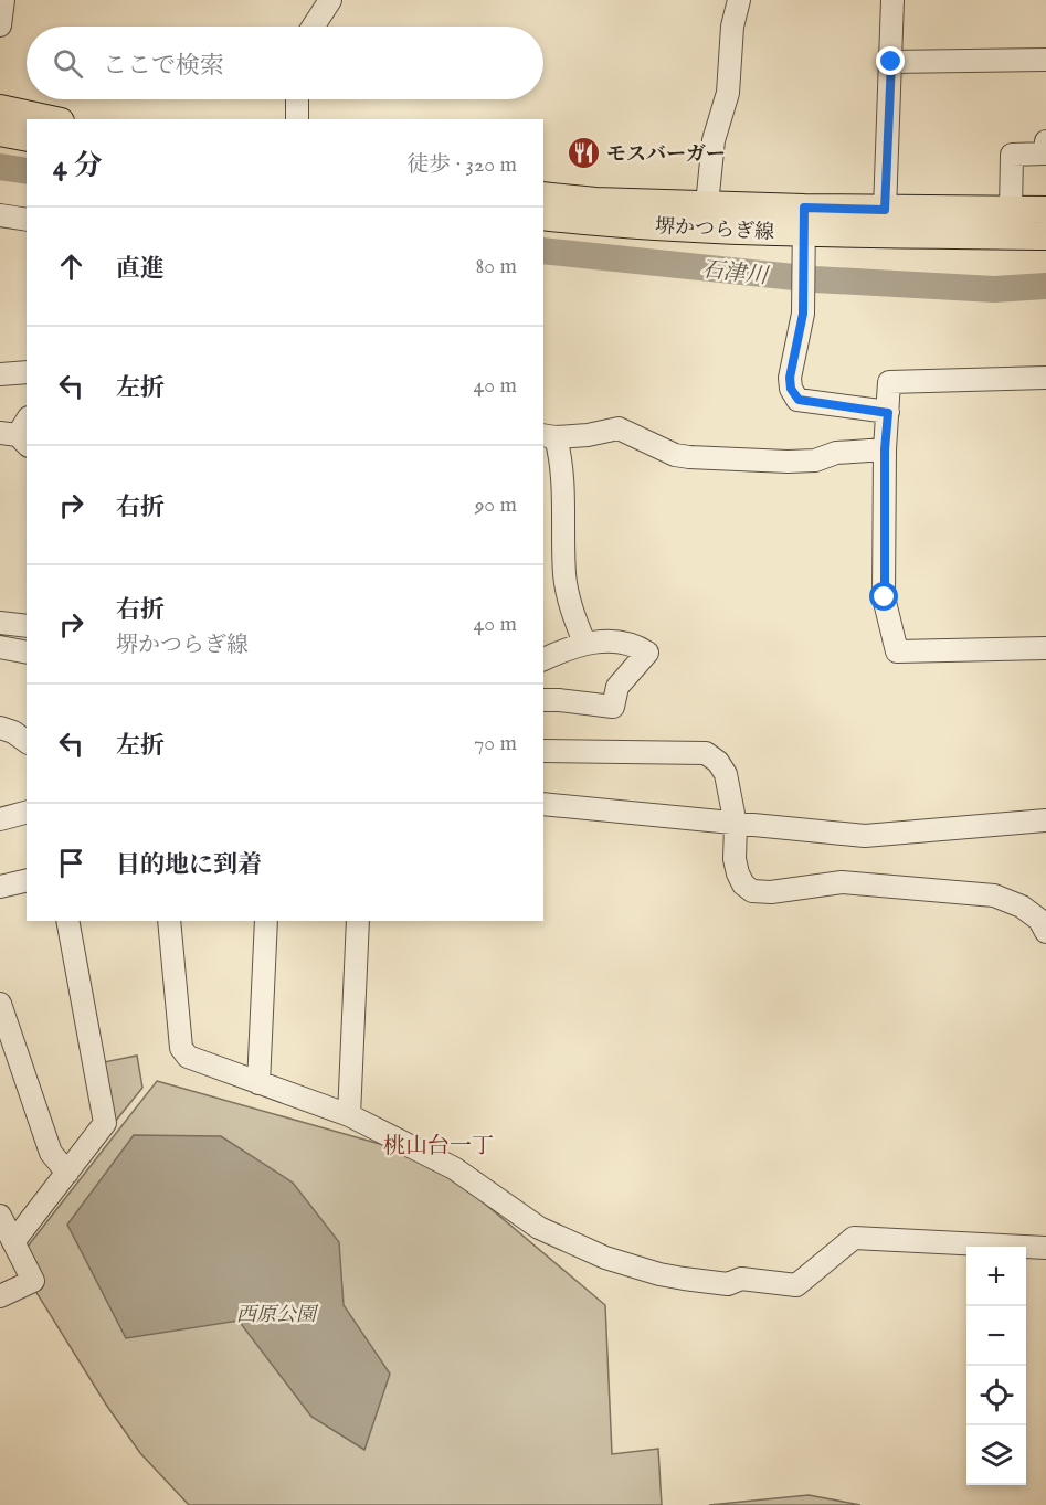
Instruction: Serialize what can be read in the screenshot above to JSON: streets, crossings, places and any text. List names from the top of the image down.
{
  "streets": {
    "main road": ["堺かつらぎ線"]
  },
  "districts": ["桃山台一丁"],
  "water": ["石津川"],
  "parks": ["西原公園"],
  "places": {
    "restaurant": ["モスバーガー"]
  },
  "page": {
    "search": "ここで検索",
    "heading": ["4 分", "徒歩 · 320 m"],
    "list": [
      ["直進", "80 m"],
      ["左折", "40 m"],
      ["右折", "90 m"],
      ["右折", "堺かつらぎ線", "40 m"],
      ["左折", "70 m"],
      "目的地に到着"
    ],
    "map_buttons": ["+", "−"]
  }
}
